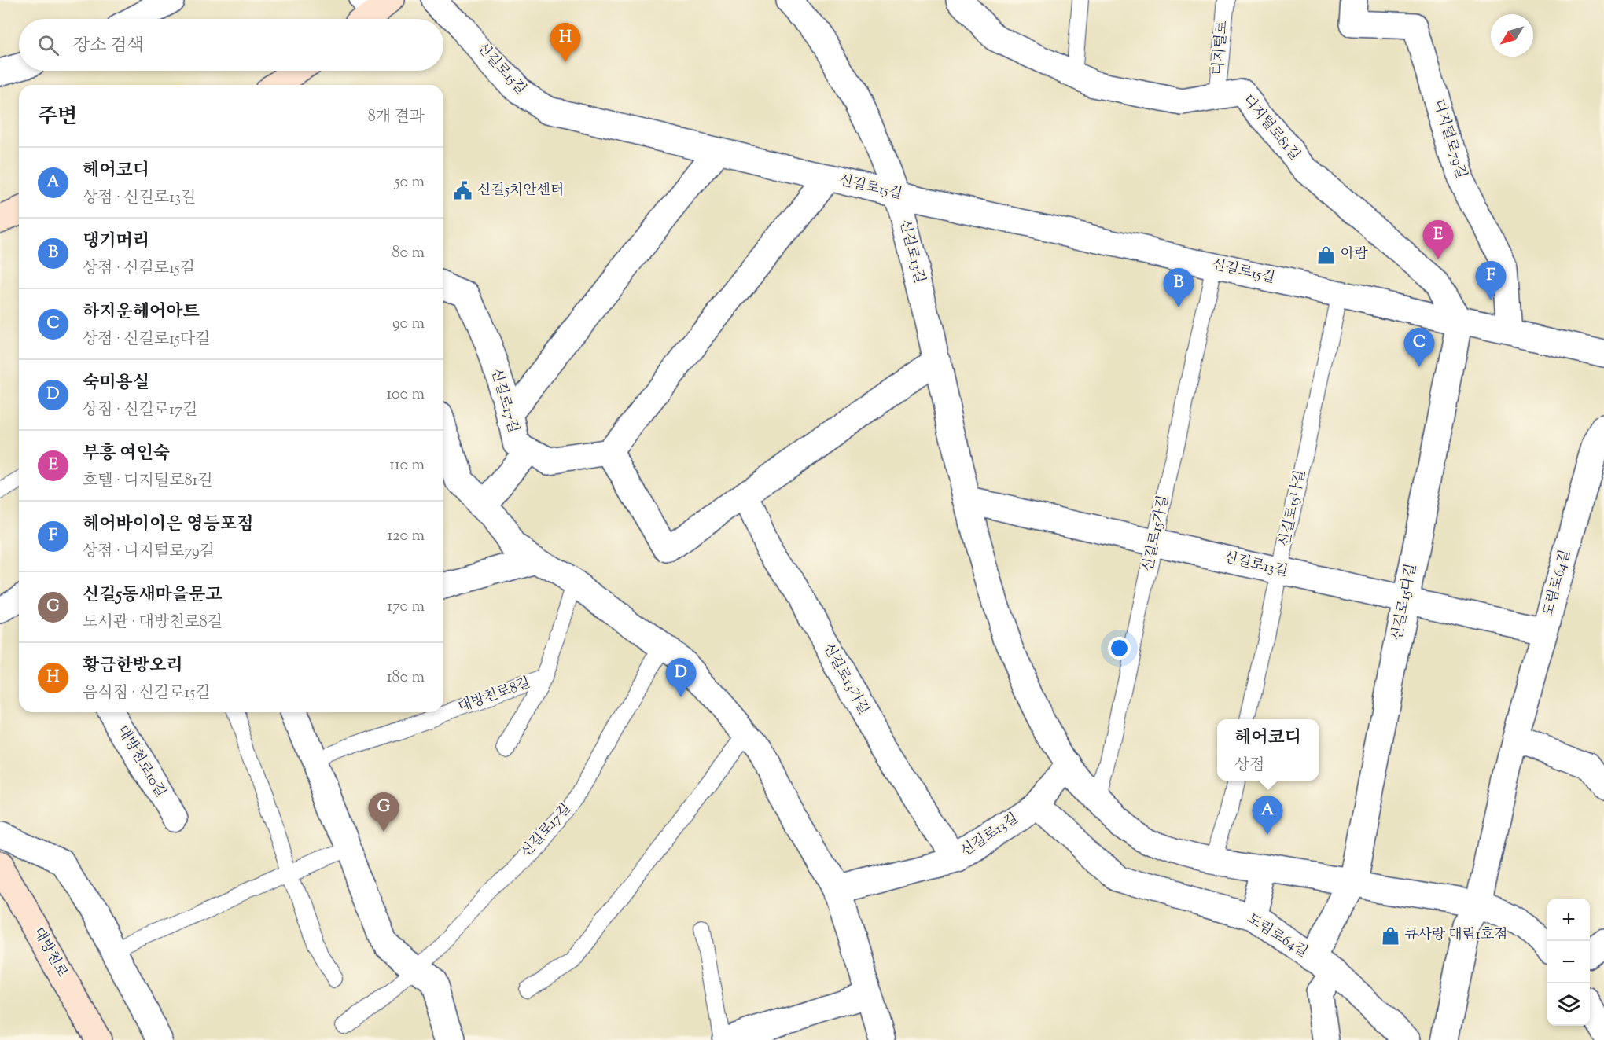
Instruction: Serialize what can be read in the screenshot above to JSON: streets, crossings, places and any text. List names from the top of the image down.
{
  "streets": {
    "main road": ["대방천로"],
    "street": [
      "신길로15길",
      "디지털로81길",
      "디지털로79길",
      "신길로13길",
      "신길로17길",
      "도림로64길",
      "신길로15다길",
      "신길로13가길",
      "대방천로10길"
    ],
    "lane": [
      "디지털로",
      "신길로15나길",
      "신길로15가길",
      "대방천로8길"
    ]
  },
  "crossings": [
    ["디지털로", "디지털로81길"],
    ["신길로15길", "디지털로81길"],
    ["신길로15길", "디지털로79길"],
    ["신길로15길", "신길로13길"],
    ["신길로15길", "신길로17길"],
    ["신길로15길", "신길로15나길"],
    ["신길로15길", "신길로15가길"],
    ["신길로15길", "신길로15다길"],
    ["디지털로81길", "신길로15다길"],
    ["신길로13길", "신길로15나길"],
    ["신길로13길", "신길로15가길"],
    ["신길로13길", "도림로64길"],
    ["신길로13길", "신길로15다길"],
    ["신길로13길", "신길로13가길"],
    ["도림로64길", "신길로15다길"]
  ],
  "places": {
    "public building": ["신길5치안센터"],
    "shop": ["아람", "큐사랑 대림1호점"]
  },
  "north": "bottom left",
  "page": {
    "search": "장소 검색",
    "pins": [
      "H",
      "E",
      "F",
      "B",
      "C",
      "D",
      "G",
      "A"
    ],
    "heading": ["주변", "8개 결과"],
    "list": [
      {
        "mark": "A",
        "name": "헤어코디",
        "note": "상점 · 신길로13길",
        "value": "50 m"
      },
      {
        "mark": "B",
        "name": "댕기머리",
        "note": "상점 · 신길로15길",
        "value": "80 m"
      },
      {
        "mark": "C",
        "name": "하지운헤어아트",
        "note": "상점 · 신길로15다길",
        "value": "90 m"
      },
      {
        "mark": "D",
        "name": "숙미용실",
        "note": "상점 · 신길로17길",
        "value": "100 m"
      },
      {
        "mark": "E",
        "name": "부흥 여인숙",
        "note": "호텔 · 디지털로81길",
        "value": "110 m"
      },
      {
        "mark": "F",
        "name": "헤어바이이은 영등포점",
        "note": "상점 · 디지털로79길",
        "value": "120 m"
      },
      {
        "mark": "G",
        "name": "신길5동새마을문고",
        "note": "도서관 · 대방천로8길",
        "value": "170 m"
      },
      {
        "mark": "H",
        "name": "황금한방오리",
        "note": "음식점 · 신길로15길",
        "value": "180 m"
      }
    ],
    "popup": ["헤어코디", "상점"],
    "map_buttons": ["+", "−"]
  }
}
